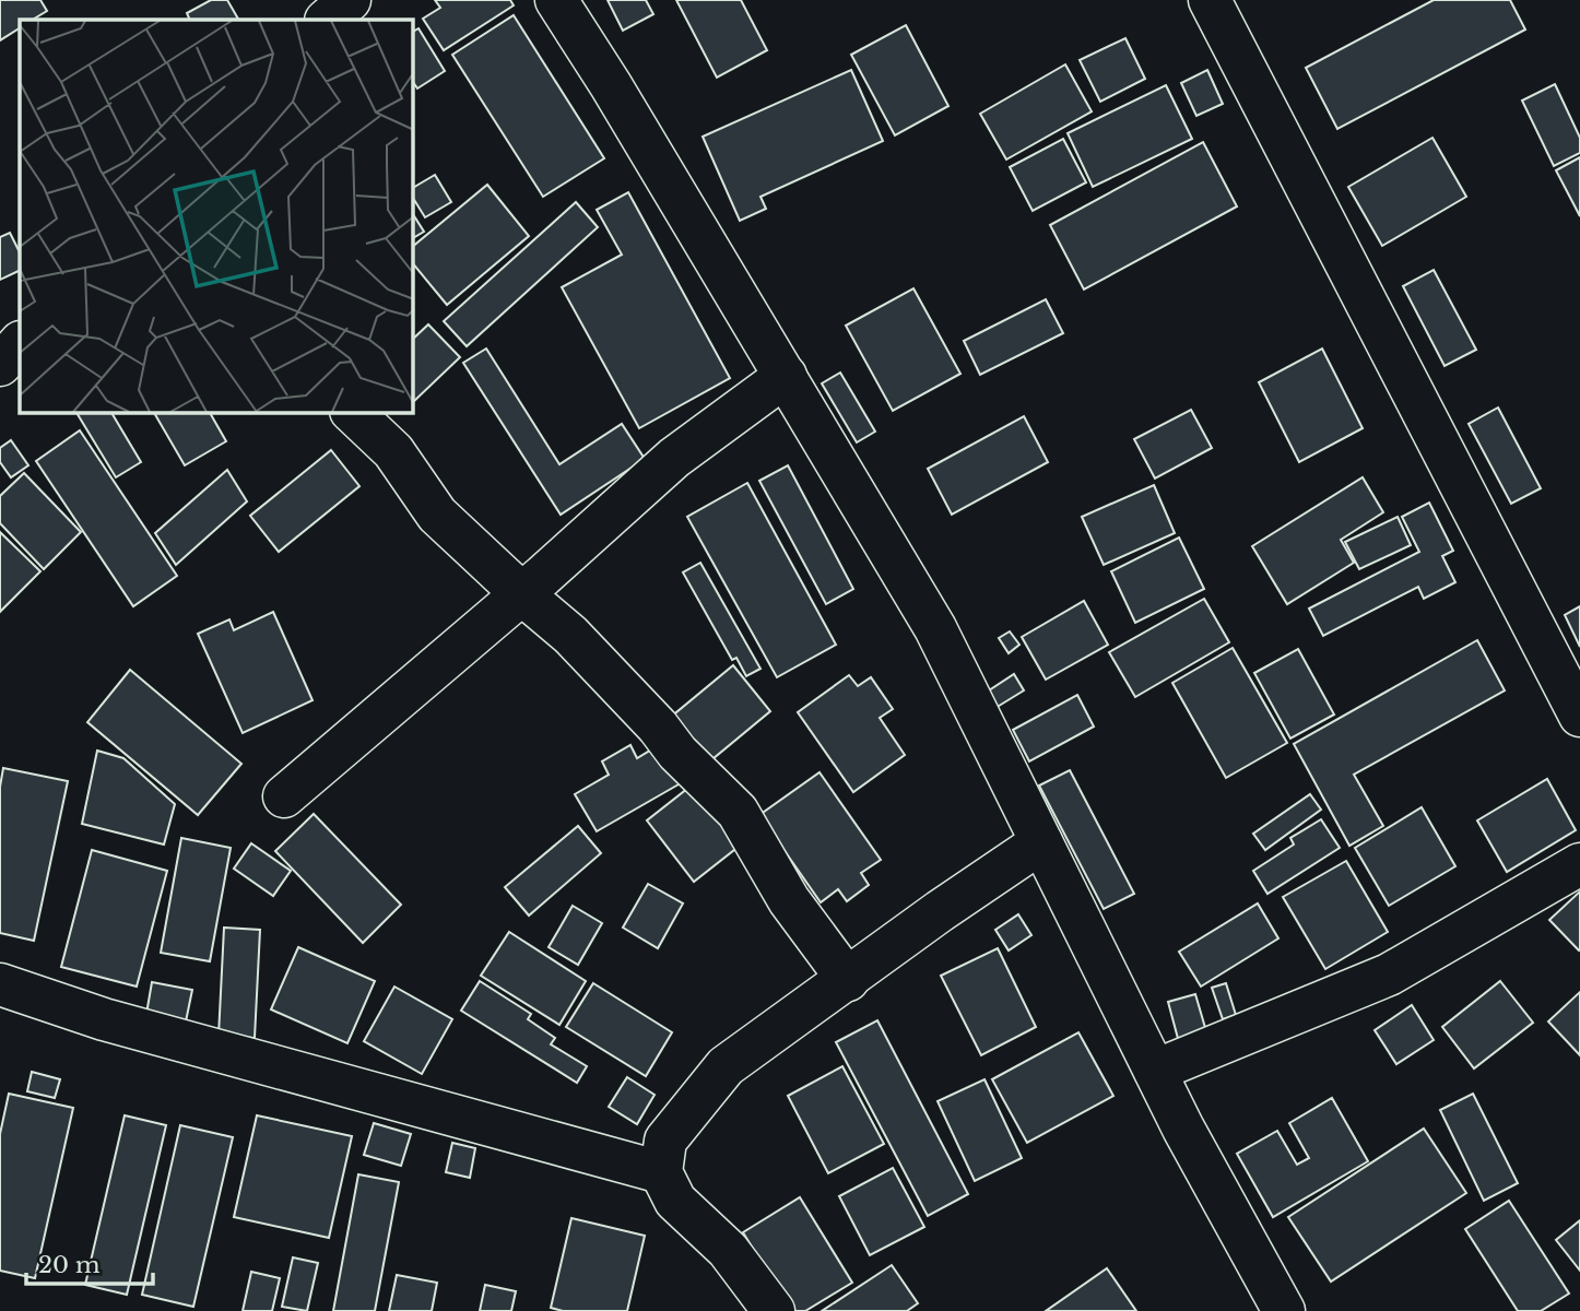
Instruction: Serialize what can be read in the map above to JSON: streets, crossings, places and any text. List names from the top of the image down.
{
  "scale_bar": "20 m"
}
